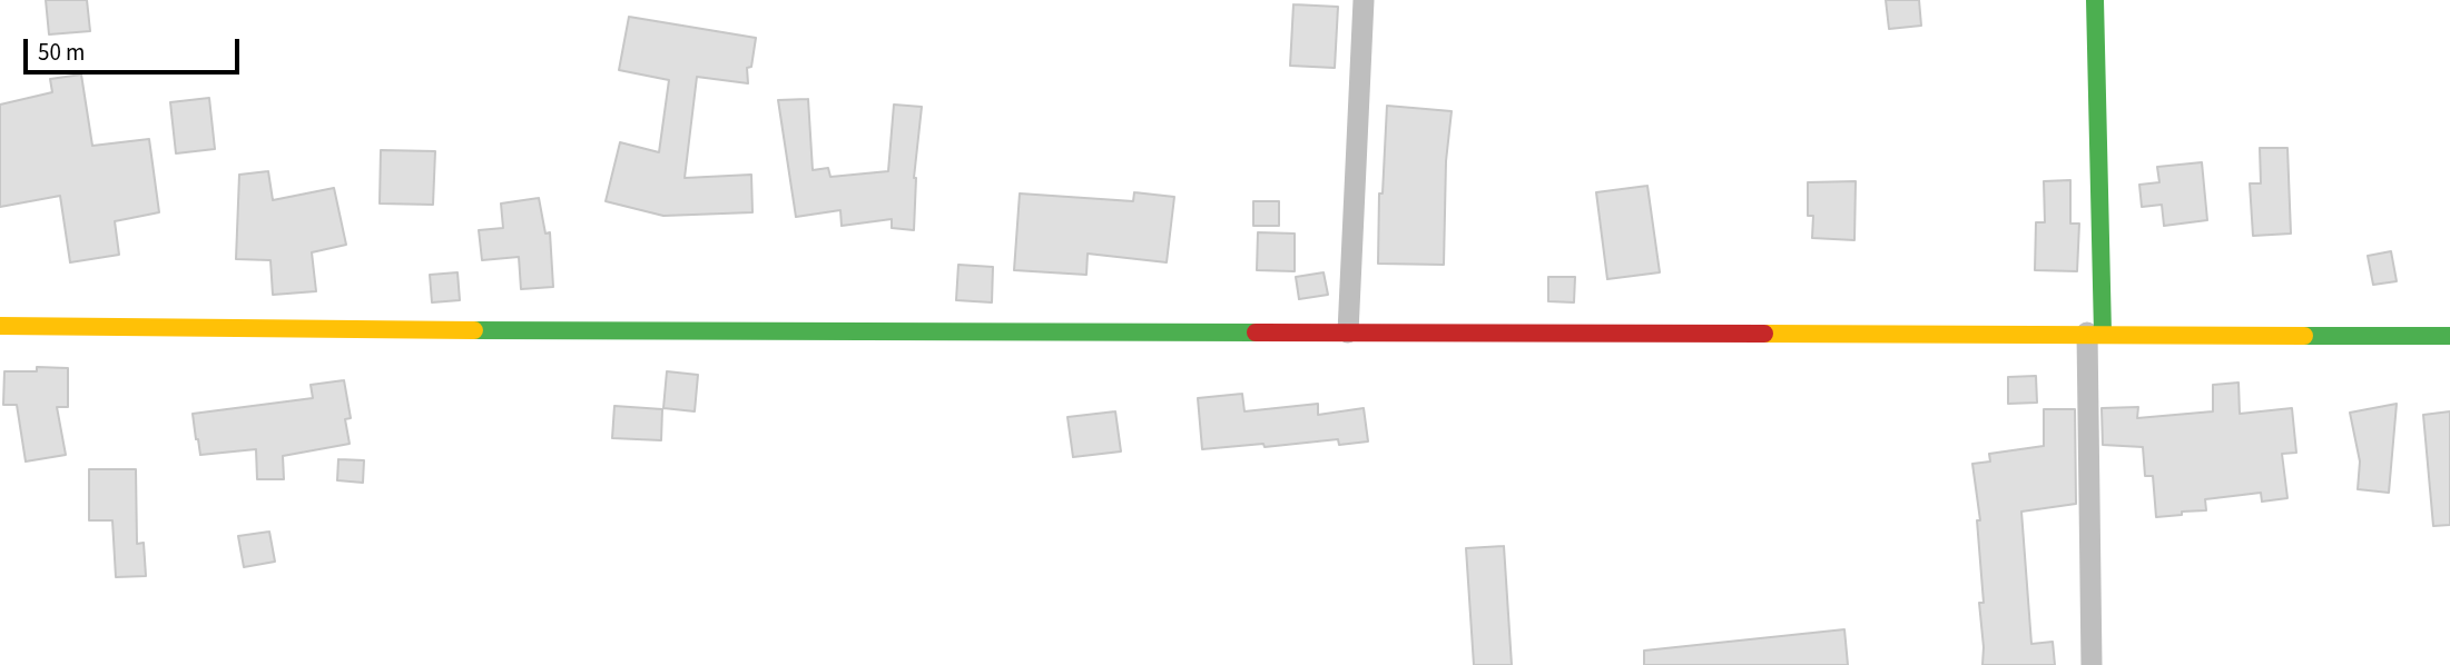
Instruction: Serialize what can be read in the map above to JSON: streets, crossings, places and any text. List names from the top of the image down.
{
  "scale_bar": "50 m"
}
